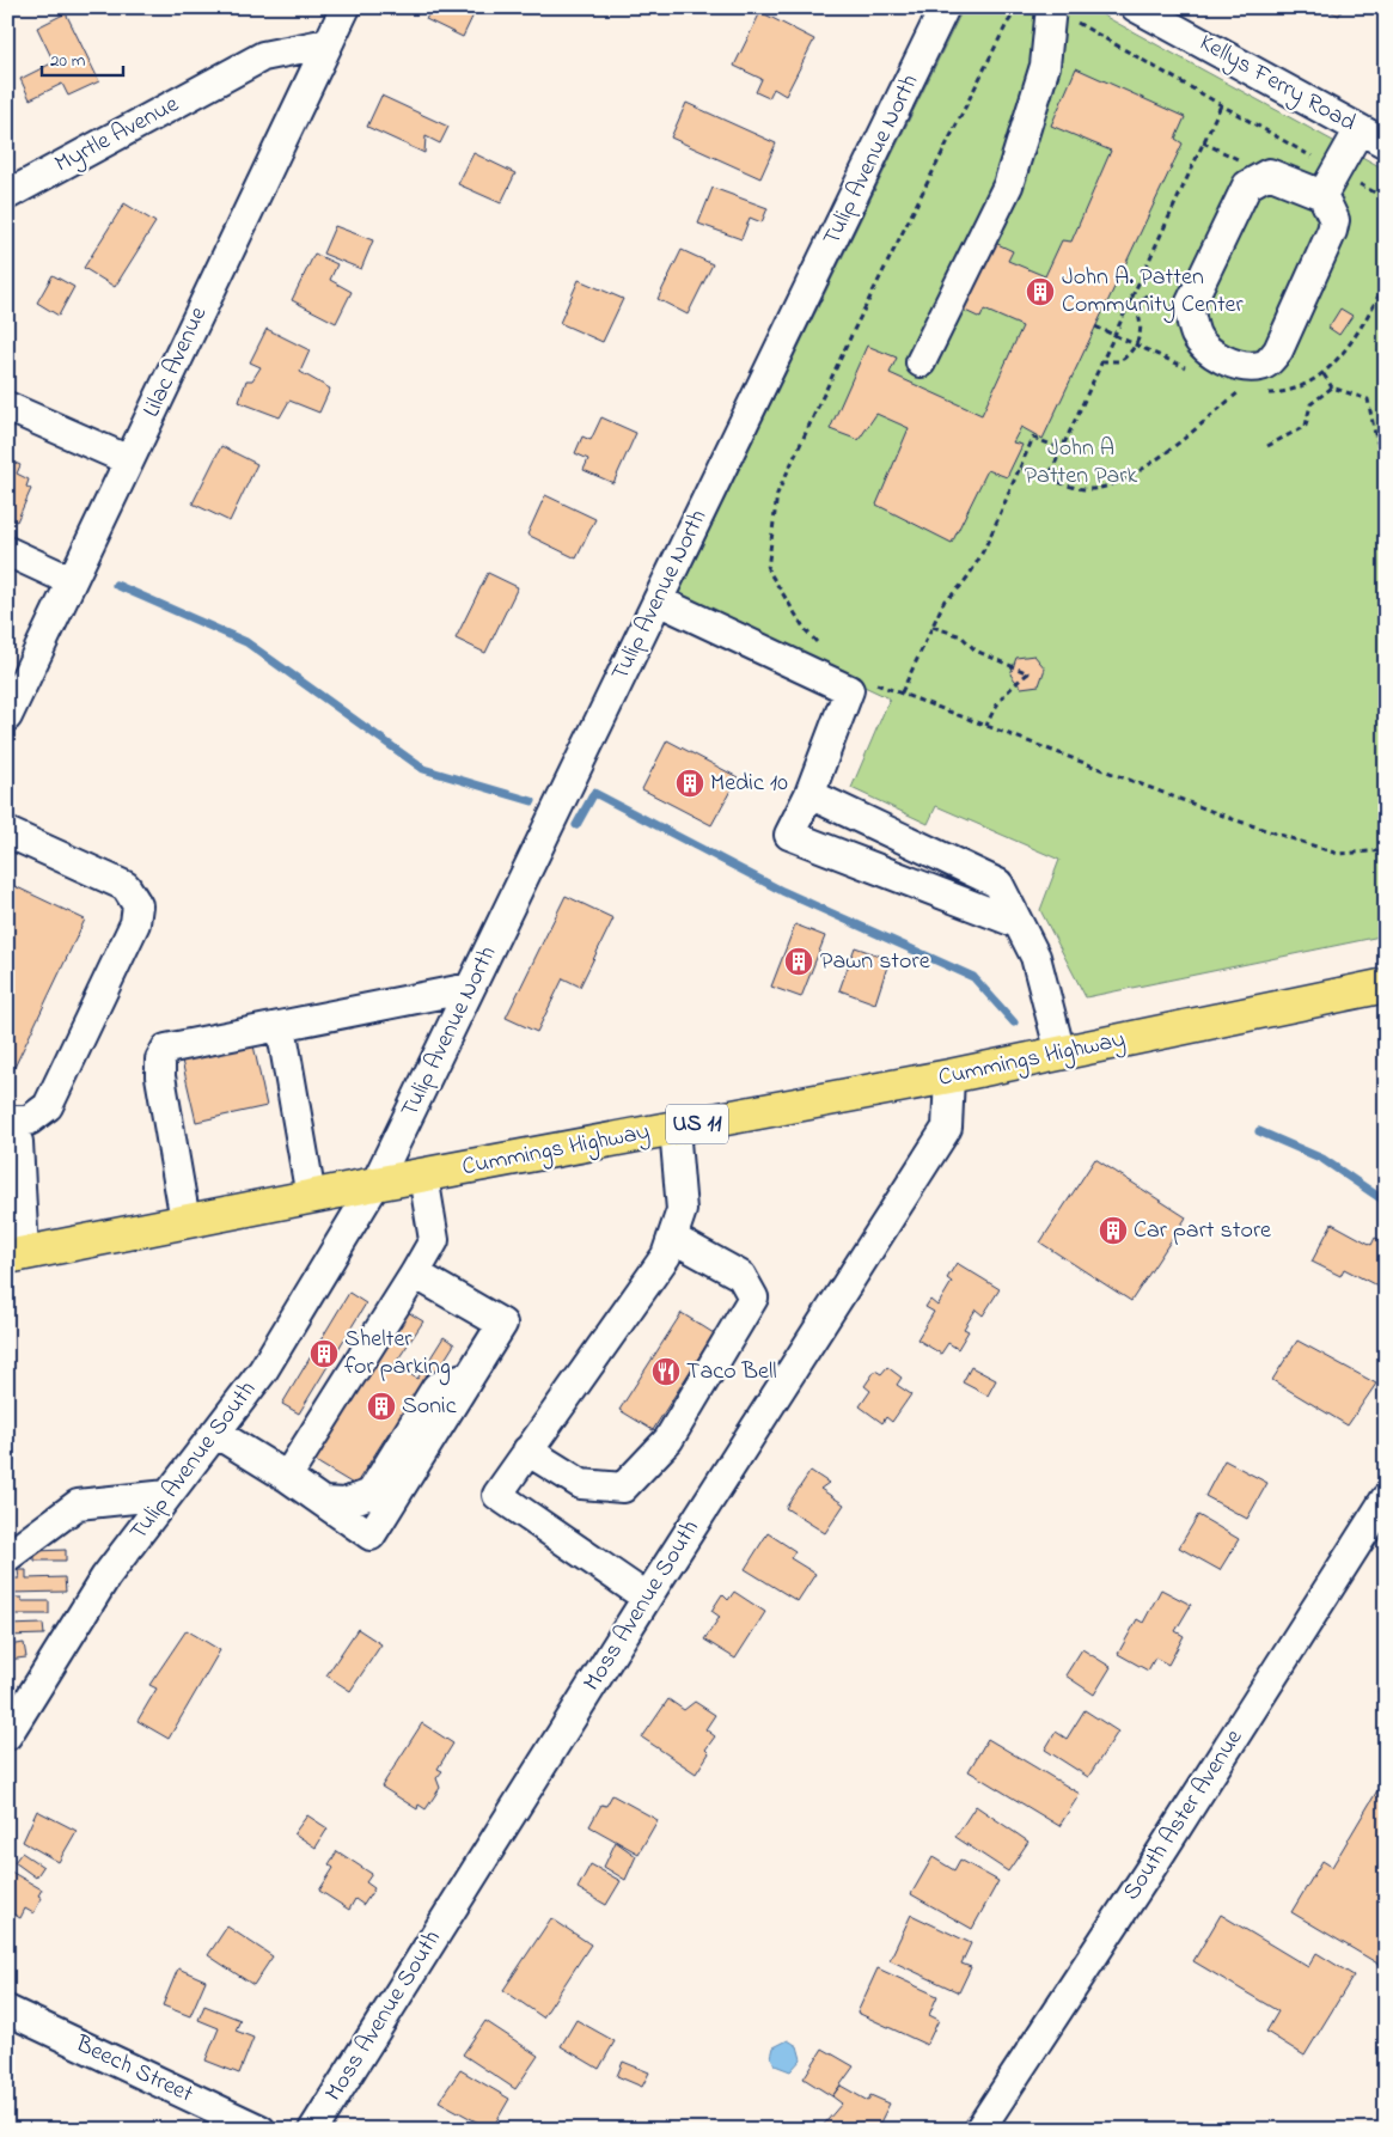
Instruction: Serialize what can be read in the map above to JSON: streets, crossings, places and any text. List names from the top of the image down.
{
  "streets": {
    "main road": ["Cummings Highway", "US 11"],
    "street": [
      "Kellys Ferry Road",
      "Myrtle Avenue",
      "Tulip Avenue North",
      "Lilac Avenue",
      "Tulip Avenue South",
      "Moss Avenue South",
      "South Aster Avenue",
      "Beech Street"
    ]
  },
  "crossings": [
    ["Myrtle Avenue", "Lilac Avenue"],
    ["Tulip Avenue North", "Cummings Highway"],
    ["Tulip Avenue North", "Tulip Avenue South"],
    ["Cummings Highway", "Tulip Avenue South"],
    ["Cummings Highway", "Moss Avenue South"]
  ],
  "parks": ["John A Patten Park"],
  "places": {
    "building": [
      "John A. Patten Community Center",
      "Medic 10",
      "Pawn store",
      "Car part store",
      "Shelter for parking",
      "Sonic"
    ],
    "restaurant": ["Taco Bell"]
  },
  "scale_bar": "20 m"
}
